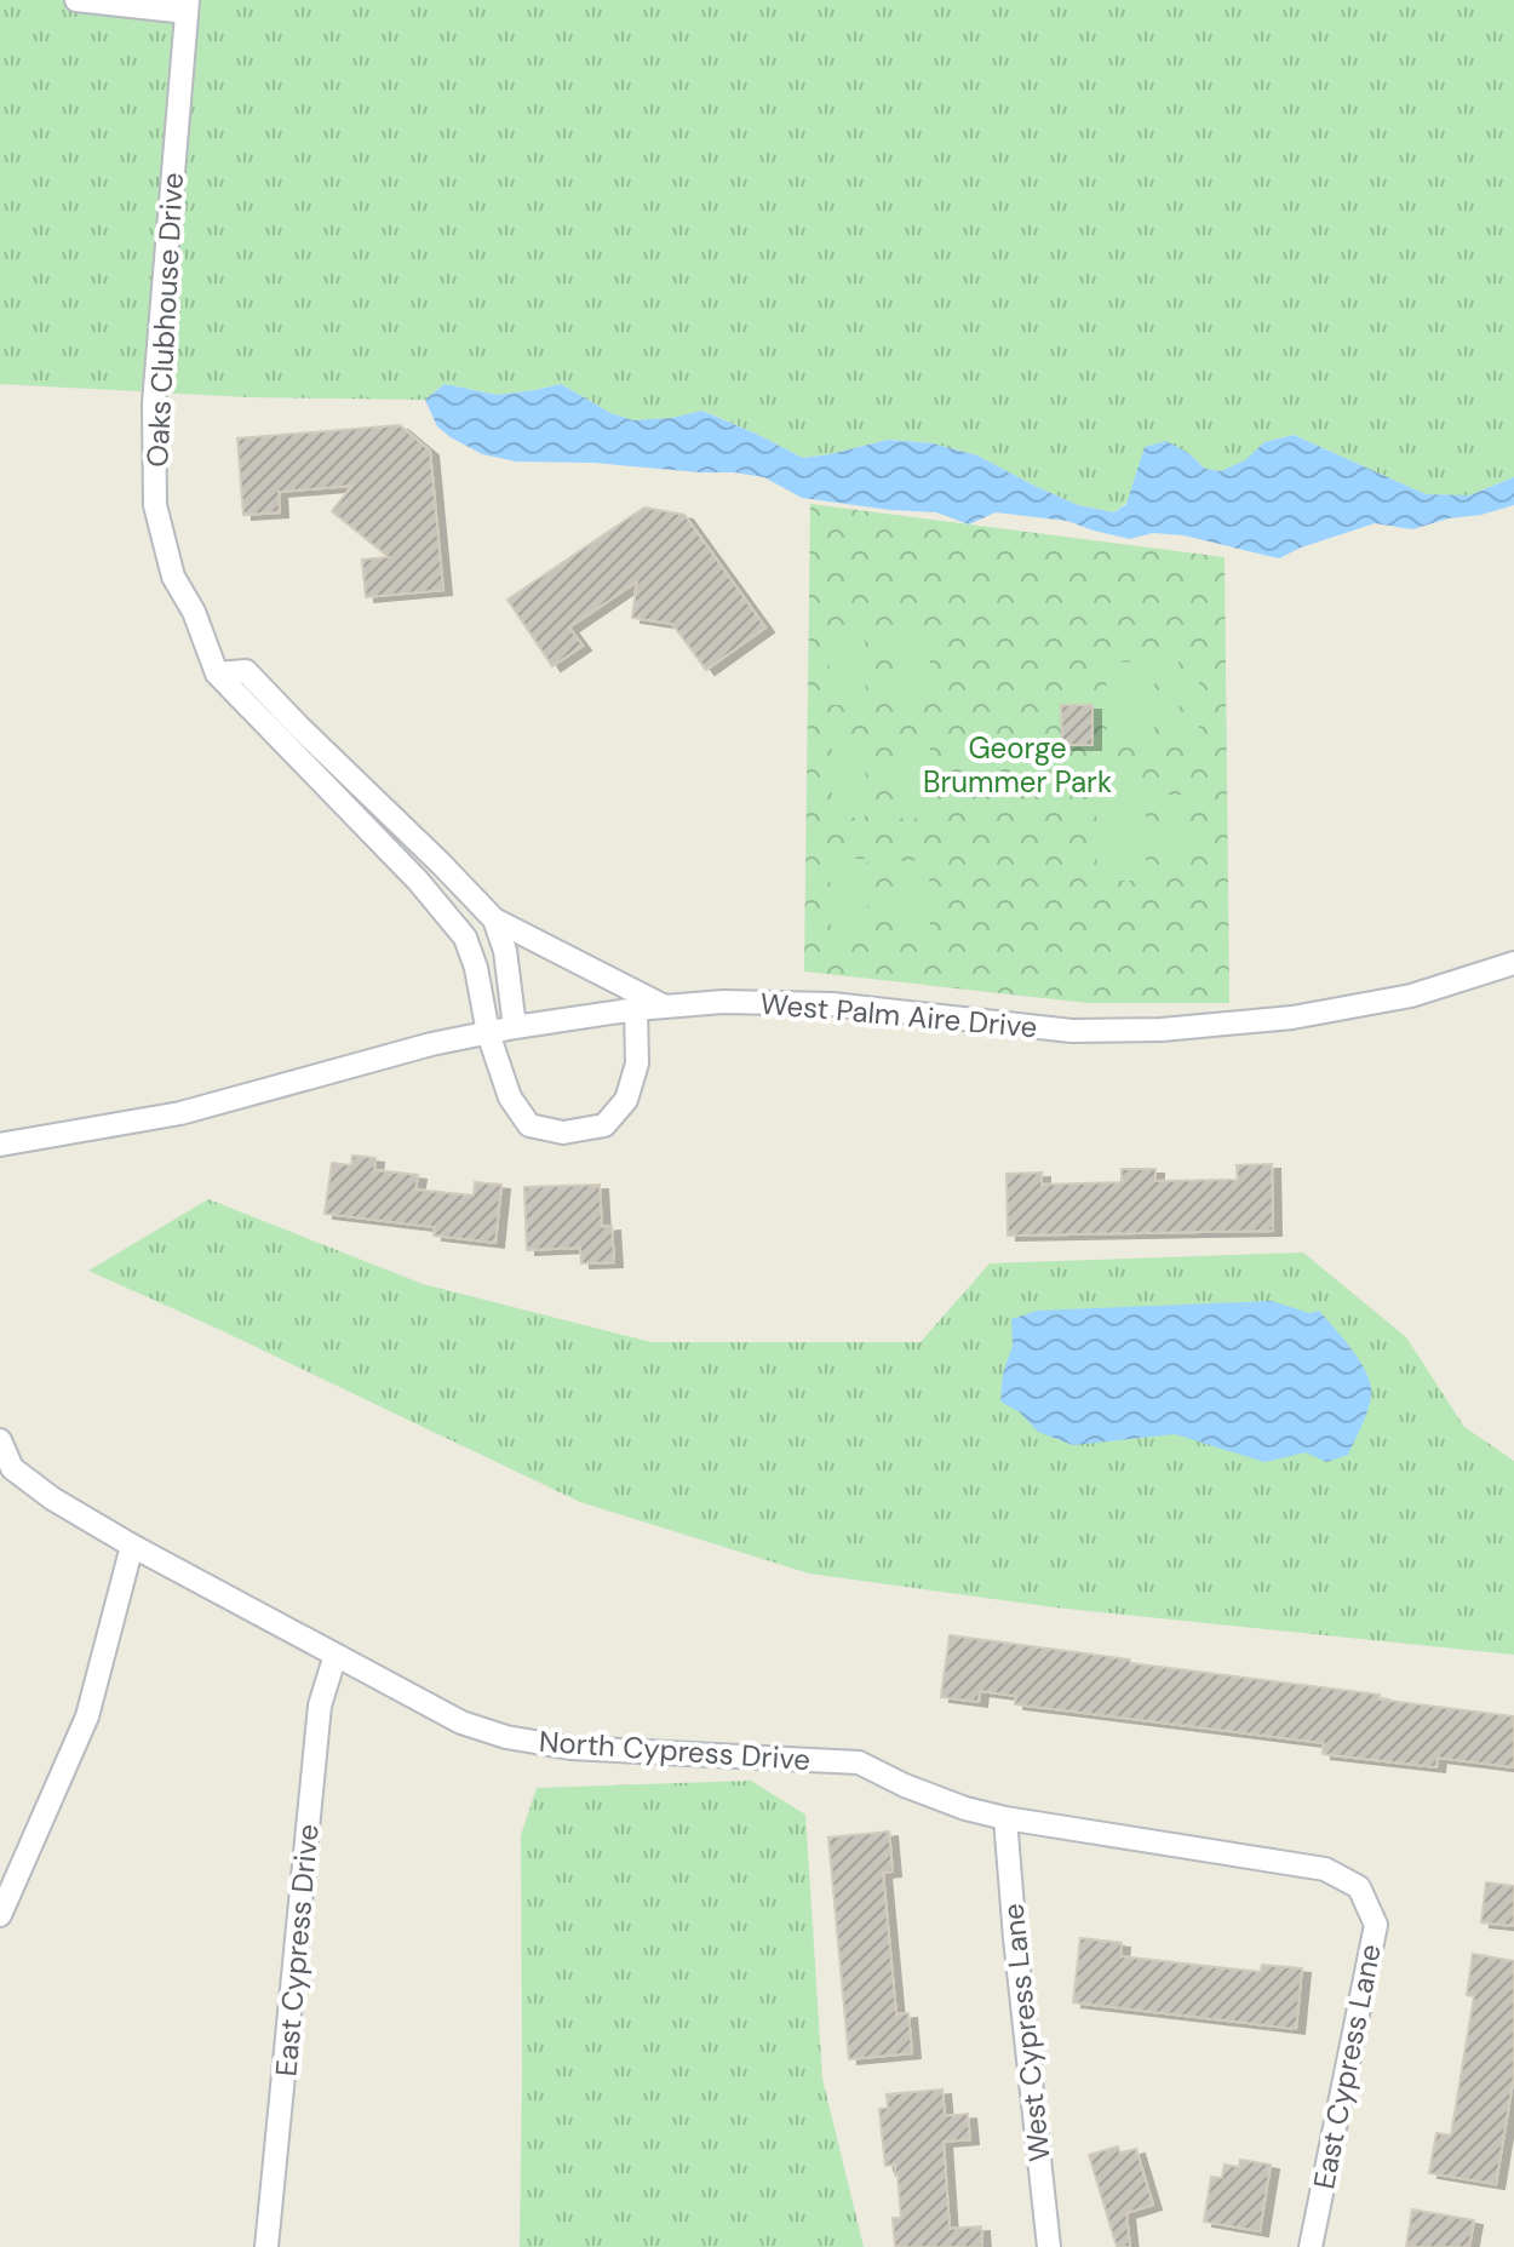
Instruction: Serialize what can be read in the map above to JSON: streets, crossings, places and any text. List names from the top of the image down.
{
  "streets": {
    "street": [
      "Oaks Clubhouse Drive",
      "West Palm Aire Drive",
      "North Cypress Drive",
      "East Cypress Drive",
      "West Cypress Lane",
      "East Cypress Lane"
    ]
  },
  "crossings": [
    ["Oaks Clubhouse Drive", "West Palm Aire Drive"],
    ["North Cypress Drive", "East Cypress Drive"],
    ["North Cypress Drive", "West Cypress Lane"],
    ["North Cypress Drive", "East Cypress Lane"]
  ],
  "parks": ["George Brummer Park"]
}
